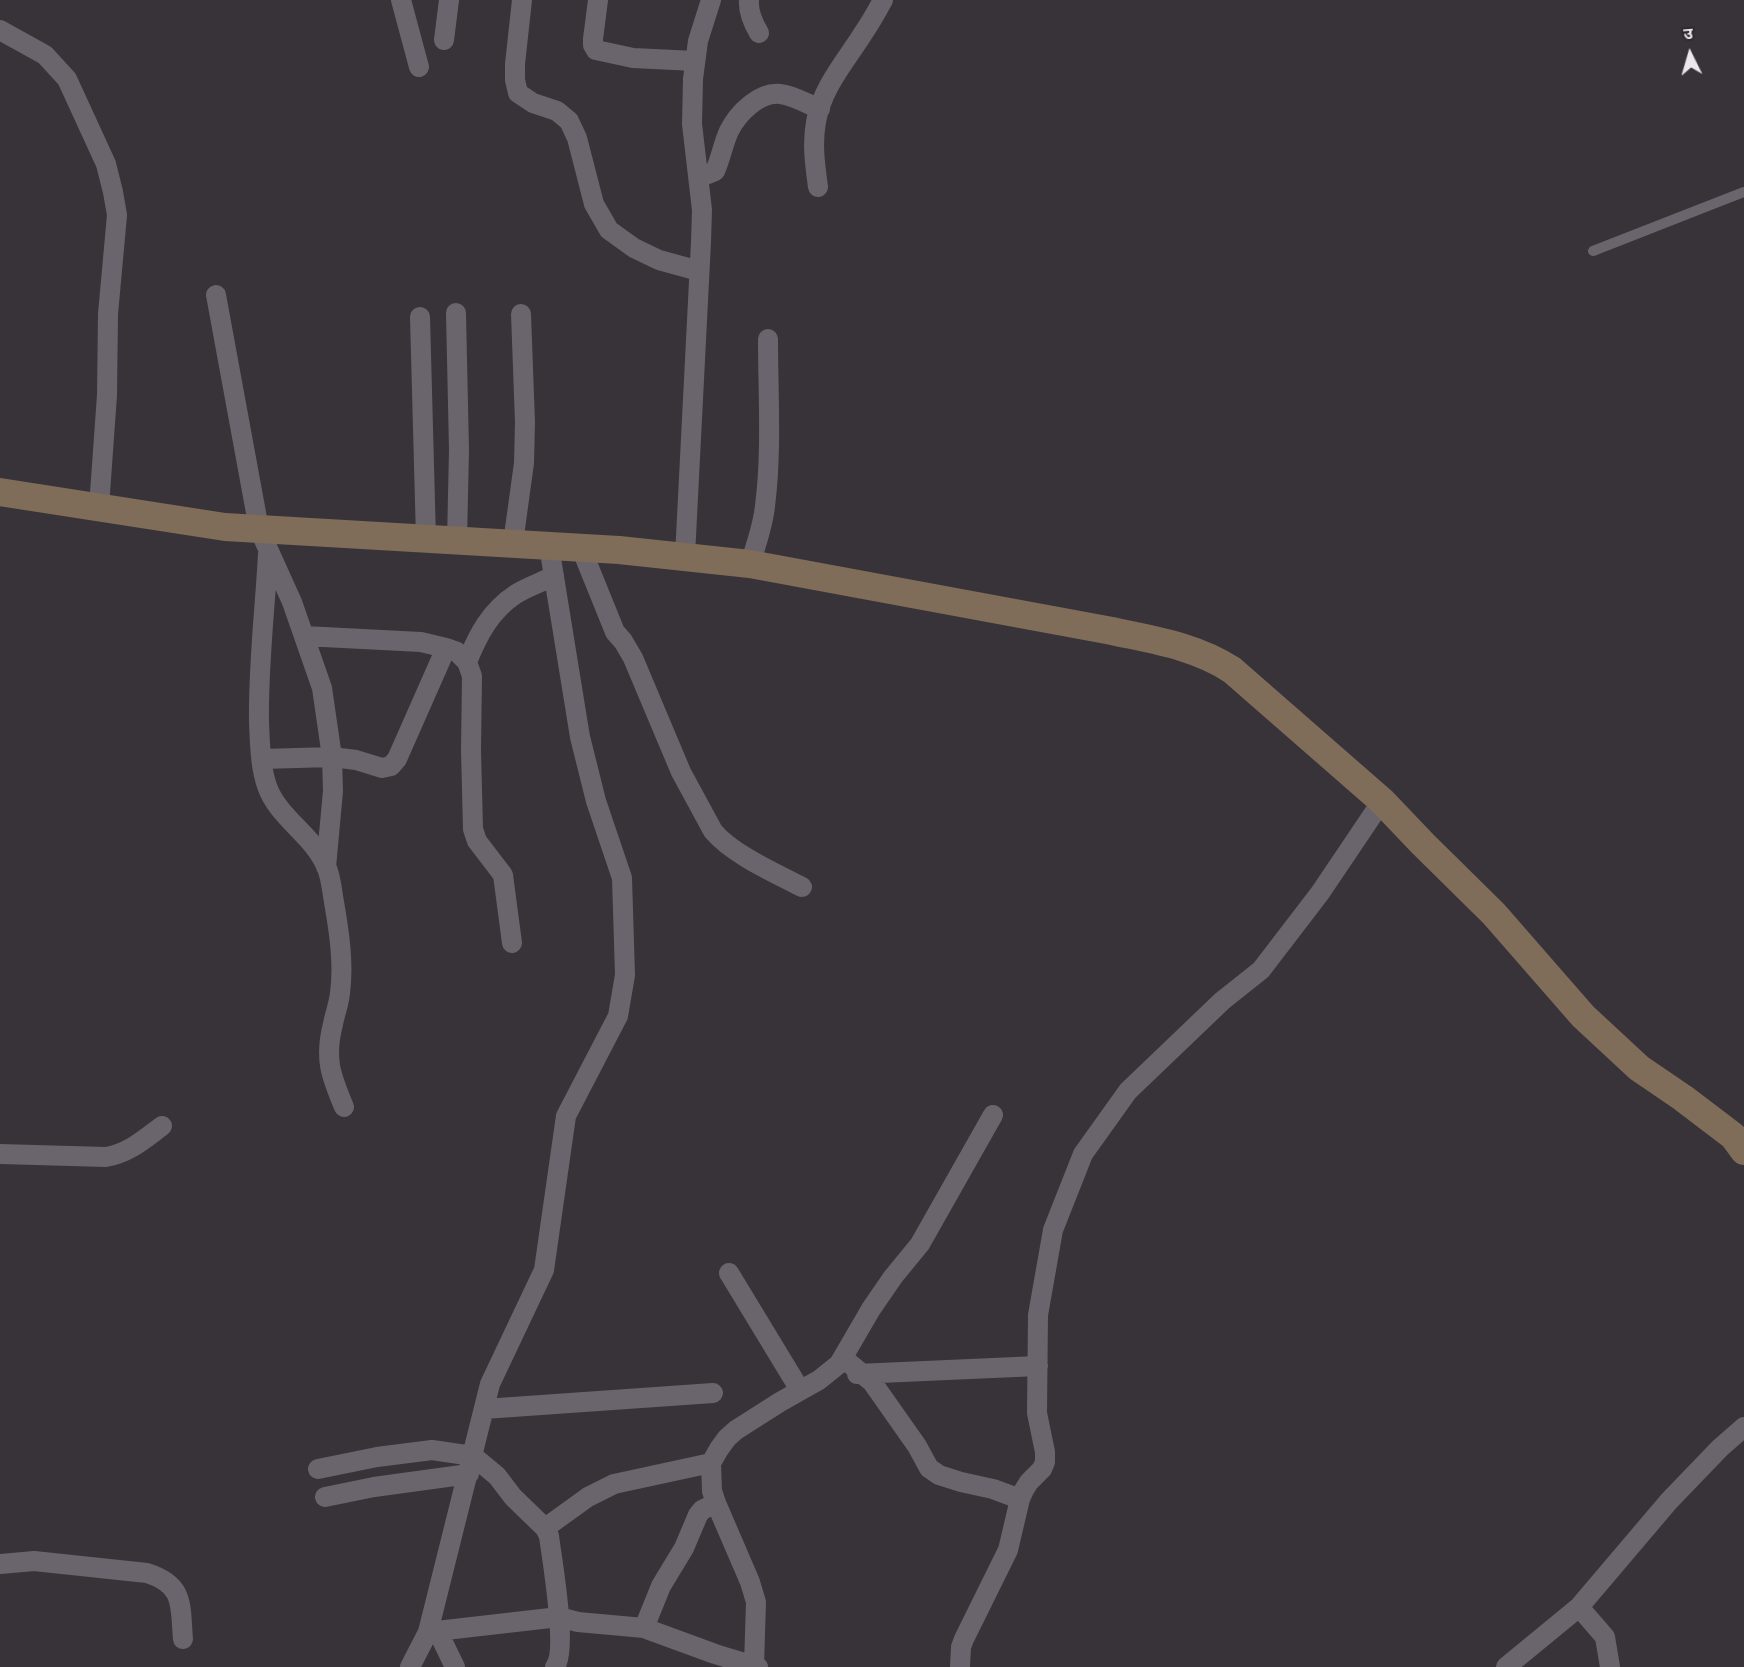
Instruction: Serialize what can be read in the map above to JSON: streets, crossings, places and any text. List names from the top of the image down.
{
  "north": "top"
}
